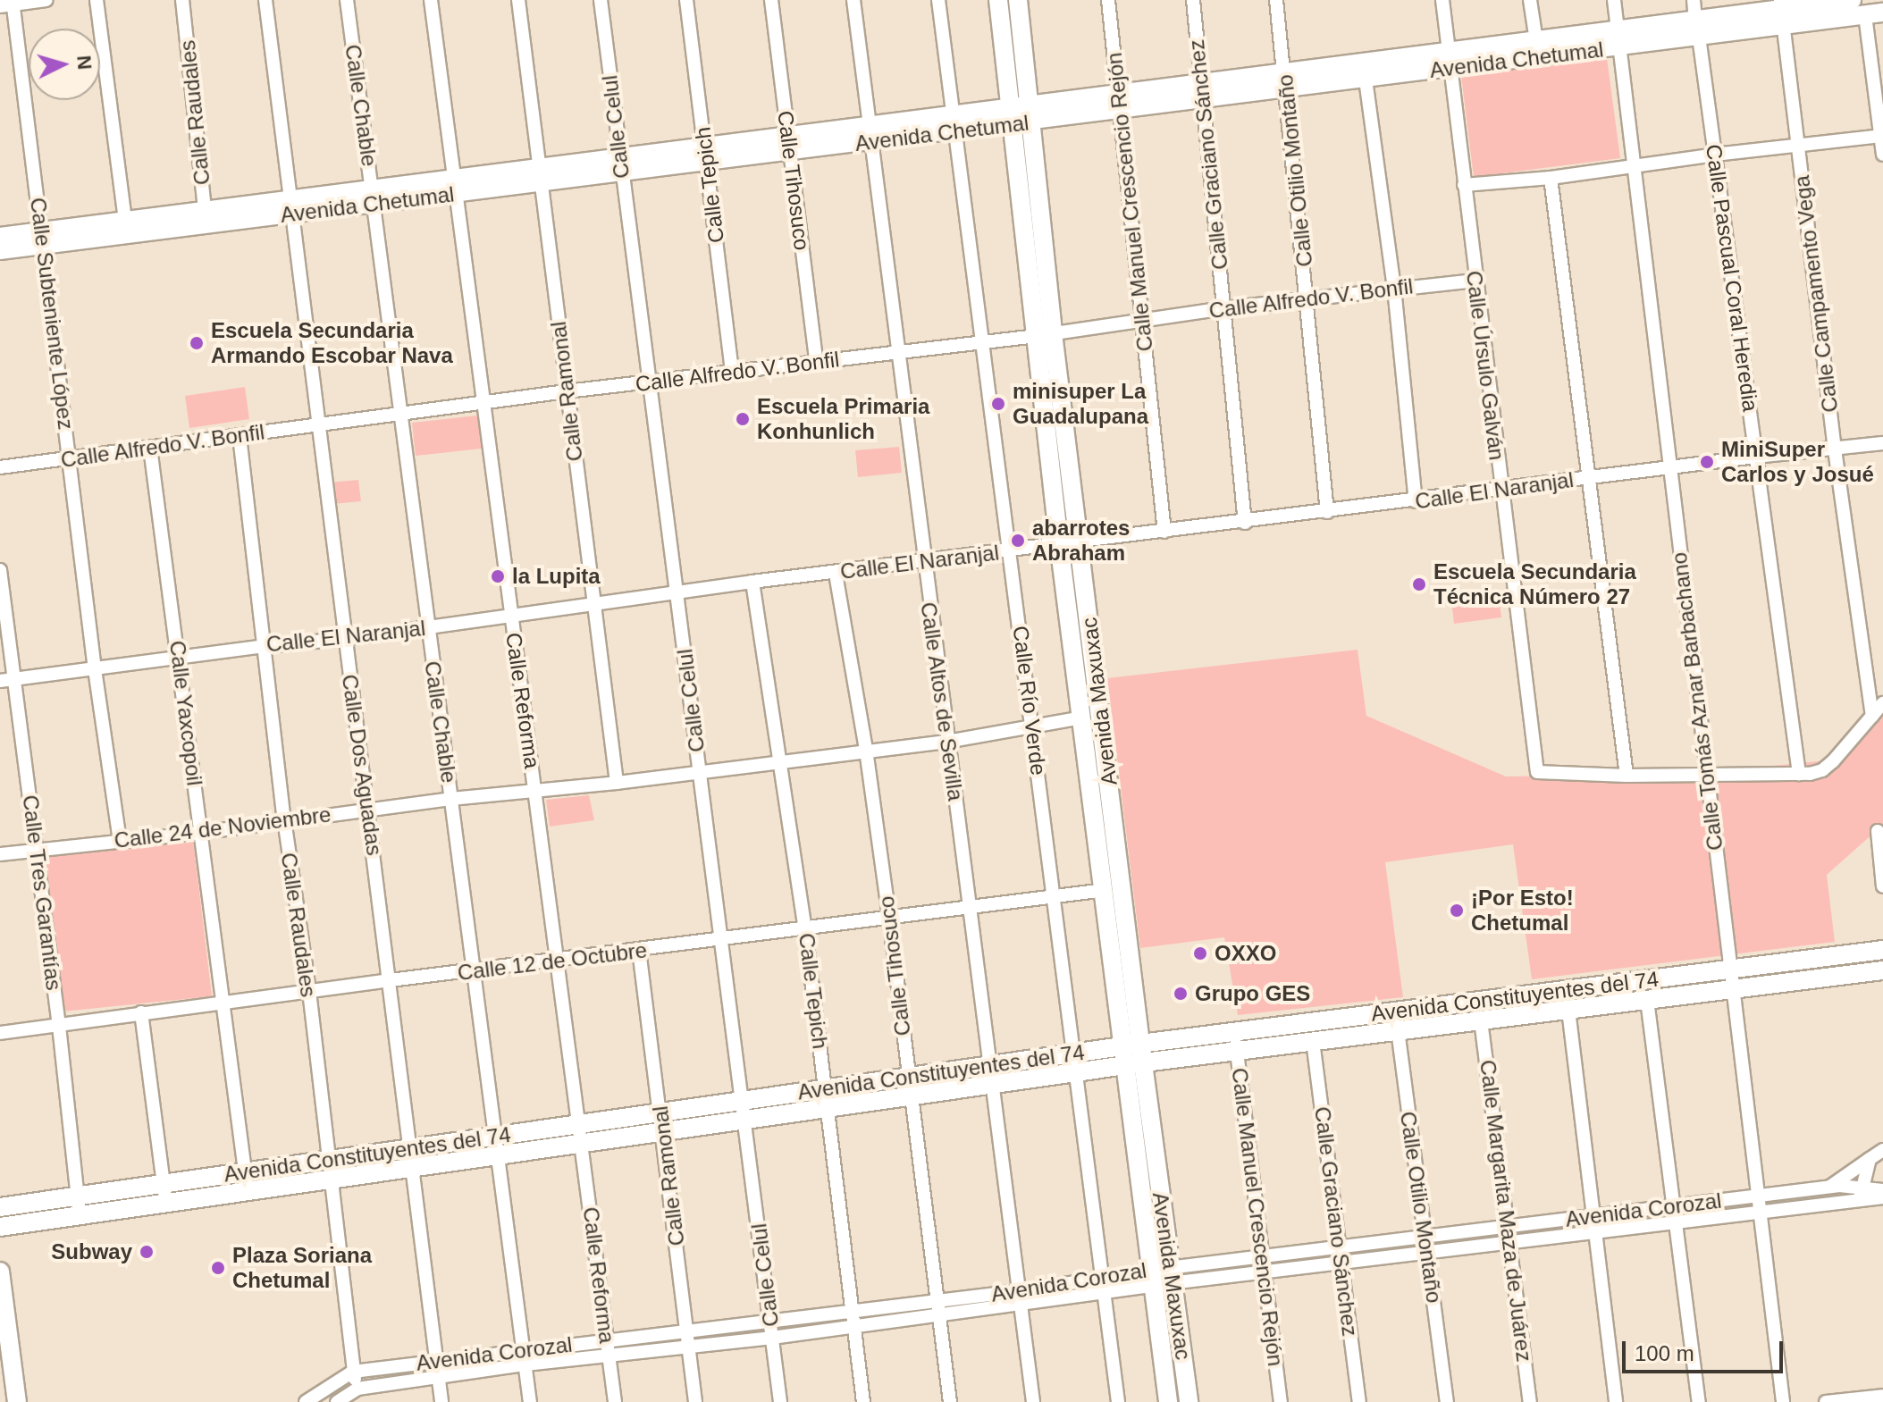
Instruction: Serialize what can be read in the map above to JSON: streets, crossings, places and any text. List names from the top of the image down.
{
  "streets": {
    "main road": ["Avenida Chetumal", "Avenida Maxuxac", "Avenida Constituyentes del 74"],
    "street": [
      "Calle Chable",
      "Calle Raudales",
      "Calle Celul",
      "Calle Graciano Sánchez",
      "Calle Otilio Montaño",
      "Calle Tihosuco",
      "Calle Tepich",
      "Calle Manuel Crescencio Rejón",
      "Calle Pascual Coral Heredia",
      "Calle Campamento Vega",
      "Calle Alfredo V. Bonfil",
      "Calle Subteniente López",
      "Calle Úrsulo Galván",
      "Calle Ramonal",
      "Calle El Naranjal",
      "Calle Reforma",
      "Calle Río Verde",
      "Calle Altos de Sevilla",
      "Calle Tomás Aznar Barbachano",
      "Calle Yaxcopoil",
      "Calle Dos Aguadas",
      "Calle 24 de Noviembre",
      "Calle Tres Garantías",
      "Calle 12 de Octubre",
      "Avenida Corozal",
      "Calle Margarita Maza de Juárez"
    ]
  },
  "crossings": [
    ["Avenida Chetumal", "Calle Chable"],
    ["Avenida Chetumal", "Calle Raudales"],
    ["Avenida Chetumal", "Calle Celul"],
    ["Avenida Chetumal", "Calle Graciano Sánchez"],
    ["Avenida Chetumal", "Calle Otilio Montaño"],
    ["Avenida Chetumal", "Calle Tihosuco"],
    ["Avenida Chetumal", "Calle Tepich"],
    ["Avenida Chetumal", "Calle Manuel Crescencio Rejón"],
    ["Avenida Chetumal", "Calle Pascual Coral Heredia"],
    ["Avenida Chetumal", "Calle Campamento Vega"],
    ["Avenida Chetumal", "Calle Subteniente López"],
    ["Avenida Chetumal", "Calle Úrsulo Galván"],
    ["Avenida Chetumal", "Calle Ramonal"],
    ["Avenida Chetumal", "Calle Reforma"],
    ["Avenida Chetumal", "Calle Río Verde"],
    ["Avenida Chetumal", "Calle Altos de Sevilla"],
    ["Avenida Chetumal", "Avenida Maxuxac"],
    ["Avenida Chetumal", "Calle Tomás Aznar Barbachano"],
    ["Avenida Chetumal", "Calle Dos Aguadas"],
    ["Calle Chable", "Calle Alfredo V. Bonfil"],
    ["Calle Chable", "Calle El Naranjal"],
    ["Calle Chable", "Calle 24 de Noviembre"],
    ["Calle Chable", "Calle 12 de Octubre"],
    ["Calle Chable", "Avenida Constituyentes del 74"],
    ["Calle Chable", "Avenida Corozal"],
    ["Calle Raudales", "Calle Alfredo V. Bonfil"],
    ["Calle Raudales", "Calle El Naranjal"],
    ["Calle Raudales", "Calle 24 de Noviembre"],
    ["Calle Raudales", "Calle 12 de Octubre"],
    ["Calle Raudales", "Avenida Constituyentes del 74"],
    ["Calle Raudales", "Avenida Corozal"],
    ["Calle Celul", "Calle Alfredo V. Bonfil"],
    ["Calle Celul", "Calle El Naranjal"],
    ["Calle Celul", "Calle 24 de Noviembre"],
    ["Calle Celul", "Calle 12 de Octubre"],
    ["Calle Celul", "Avenida Constituyentes del 74"],
    ["Calle Celul", "Avenida Corozal"],
    ["Calle Graciano Sánchez", "Calle Alfredo V. Bonfil"],
    ["Calle Graciano Sánchez", "Calle El Naranjal"],
    ["Calle Graciano Sánchez", "Avenida Constituyentes del 74"],
    ["Calle Graciano Sánchez", "Avenida Corozal"],
    ["Calle Otilio Montaño", "Calle Alfredo V. Bonfil"],
    ["Calle Otilio Montaño", "Calle El Naranjal"],
    ["Calle Otilio Montaño", "Avenida Constituyentes del 74"],
    ["Calle Otilio Montaño", "Avenida Corozal"],
    ["Calle Tihosuco", "Calle Alfredo V. Bonfil"],
    ["Calle Tihosuco", "Calle El Naranjal"],
    ["Calle Tihosuco", "Calle 24 de Noviembre"],
    ["Calle Tihosuco", "Calle 12 de Octubre"],
    ["Calle Tihosuco", "Avenida Constituyentes del 74"],
    ["Calle Tihosuco", "Avenida Corozal"],
    ["Calle Tepich", "Calle Alfredo V. Bonfil"],
    ["Calle Tepich", "Calle El Naranjal"],
    ["Calle Tepich", "Calle 24 de Noviembre"],
    ["Calle Tepich", "Calle 12 de Octubre"],
    ["Calle Tepich", "Avenida Constituyentes del 74"],
    ["Calle Tepich", "Avenida Corozal"],
    ["Calle Manuel Crescencio Rejón", "Calle Alfredo V. Bonfil"],
    ["Calle Manuel Crescencio Rejón", "Calle El Naranjal"],
    ["Calle Manuel Crescencio Rejón", "Avenida Constituyentes del 74"],
    ["Calle Manuel Crescencio Rejón", "Avenida Corozal"],
    ["Calle Pascual Coral Heredia", "Calle El Naranjal"],
    ["Calle Campamento Vega", "Calle El Naranjal"],
    ["Calle Alfredo V. Bonfil", "Calle Subteniente López"],
    ["Calle Alfredo V. Bonfil", "Calle Úrsulo Galván"],
    ["Calle Alfredo V. Bonfil", "Calle Ramonal"],
    ["Calle Alfredo V. Bonfil", "Calle Reforma"],
    ["Calle Alfredo V. Bonfil", "Calle Río Verde"],
    ["Calle Alfredo V. Bonfil", "Calle Altos de Sevilla"],
    ["Calle Alfredo V. Bonfil", "Avenida Maxuxac"],
    ["Calle Alfredo V. Bonfil", "Calle Yaxcopoil"],
    ["Calle Alfredo V. Bonfil", "Calle Dos Aguadas"],
    ["Calle Subteniente López", "Calle El Naranjal"],
    ["Calle Subteniente López", "Calle 24 de Noviembre"],
    ["Calle Úrsulo Galván", "Calle El Naranjal"],
    ["Calle Ramonal", "Calle El Naranjal"],
    ["Calle Ramonal", "Calle 24 de Noviembre"],
    ["Calle Ramonal", "Calle 12 de Octubre"],
    ["Calle Ramonal", "Avenida Constituyentes del 74"],
    ["Calle Ramonal", "Avenida Corozal"],
    ["Calle El Naranjal", "Calle Reforma"],
    ["Calle El Naranjal", "Calle Río Verde"],
    ["Calle El Naranjal", "Calle Altos de Sevilla"],
    ["Calle El Naranjal", "Avenida Maxuxac"],
    ["Calle El Naranjal", "Calle Tomás Aznar Barbachano"],
    ["Calle El Naranjal", "Calle Yaxcopoil"],
    ["Calle El Naranjal", "Calle Dos Aguadas"],
    ["Calle El Naranjal", "Calle Tres Garantías"],
    ["Calle Reforma", "Calle 24 de Noviembre"],
    ["Calle Reforma", "Calle 12 de Octubre"],
    ["Calle Reforma", "Avenida Constituyentes del 74"],
    ["Calle Reforma", "Avenida Corozal"],
    ["Calle Río Verde", "Calle 24 de Noviembre"],
    ["Calle Río Verde", "Calle 12 de Octubre"],
    ["Calle Río Verde", "Avenida Constituyentes del 74"],
    ["Calle Río Verde", "Avenida Corozal"],
    ["Calle Altos de Sevilla", "Calle 24 de Noviembre"],
    ["Calle Altos de Sevilla", "Calle 12 de Octubre"],
    ["Calle Altos de Sevilla", "Avenida Constituyentes del 74"],
    ["Calle Altos de Sevilla", "Avenida Corozal"],
    ["Avenida Maxuxac", "Calle 24 de Noviembre"],
    ["Avenida Maxuxac", "Calle 12 de Octubre"],
    ["Avenida Maxuxac", "Avenida Constituyentes del 74"],
    ["Avenida Maxuxac", "Avenida Corozal"],
    ["Calle Tomás Aznar Barbachano", "Avenida Constituyentes del 74"],
    ["Calle Tomás Aznar Barbachano", "Avenida Corozal"],
    ["Calle Yaxcopoil", "Calle 24 de Noviembre"],
    ["Calle Yaxcopoil", "Calle 12 de Octubre"],
    ["Calle Yaxcopoil", "Avenida Constituyentes del 74"],
    ["Calle Dos Aguadas", "Calle 24 de Noviembre"],
    ["Calle Dos Aguadas", "Calle 12 de Octubre"],
    ["Calle Dos Aguadas", "Avenida Constituyentes del 74"],
    ["Calle Dos Aguadas", "Avenida Corozal"],
    ["Calle 24 de Noviembre", "Calle Tres Garantías"],
    ["Calle Tres Garantías", "Calle 12 de Octubre"],
    ["Calle Tres Garantías", "Avenida Constituyentes del 74"],
    ["Avenida Constituyentes del 74", "Calle Margarita Maza de Juárez"],
    ["Avenida Corozal", "Calle Margarita Maza de Juárez"]
  ],
  "places": [
    "Escuela Secundaria Armando Escobar Nava",
    "minisuper La Guadalupana",
    "Escuela Primaria Konhunlich",
    "MiniSuper Carlos y Josué",
    "abarrotes Abraham",
    "la Lupita",
    "Escuela Secundaria Técnica Número 27",
    "¡Por Esto! Chetumal",
    "OXXO",
    "Grupo GES",
    "Subway",
    "Plaza Soriana Chetumal"
  ],
  "scale_bar": "100 m",
  "north": "right"
}
